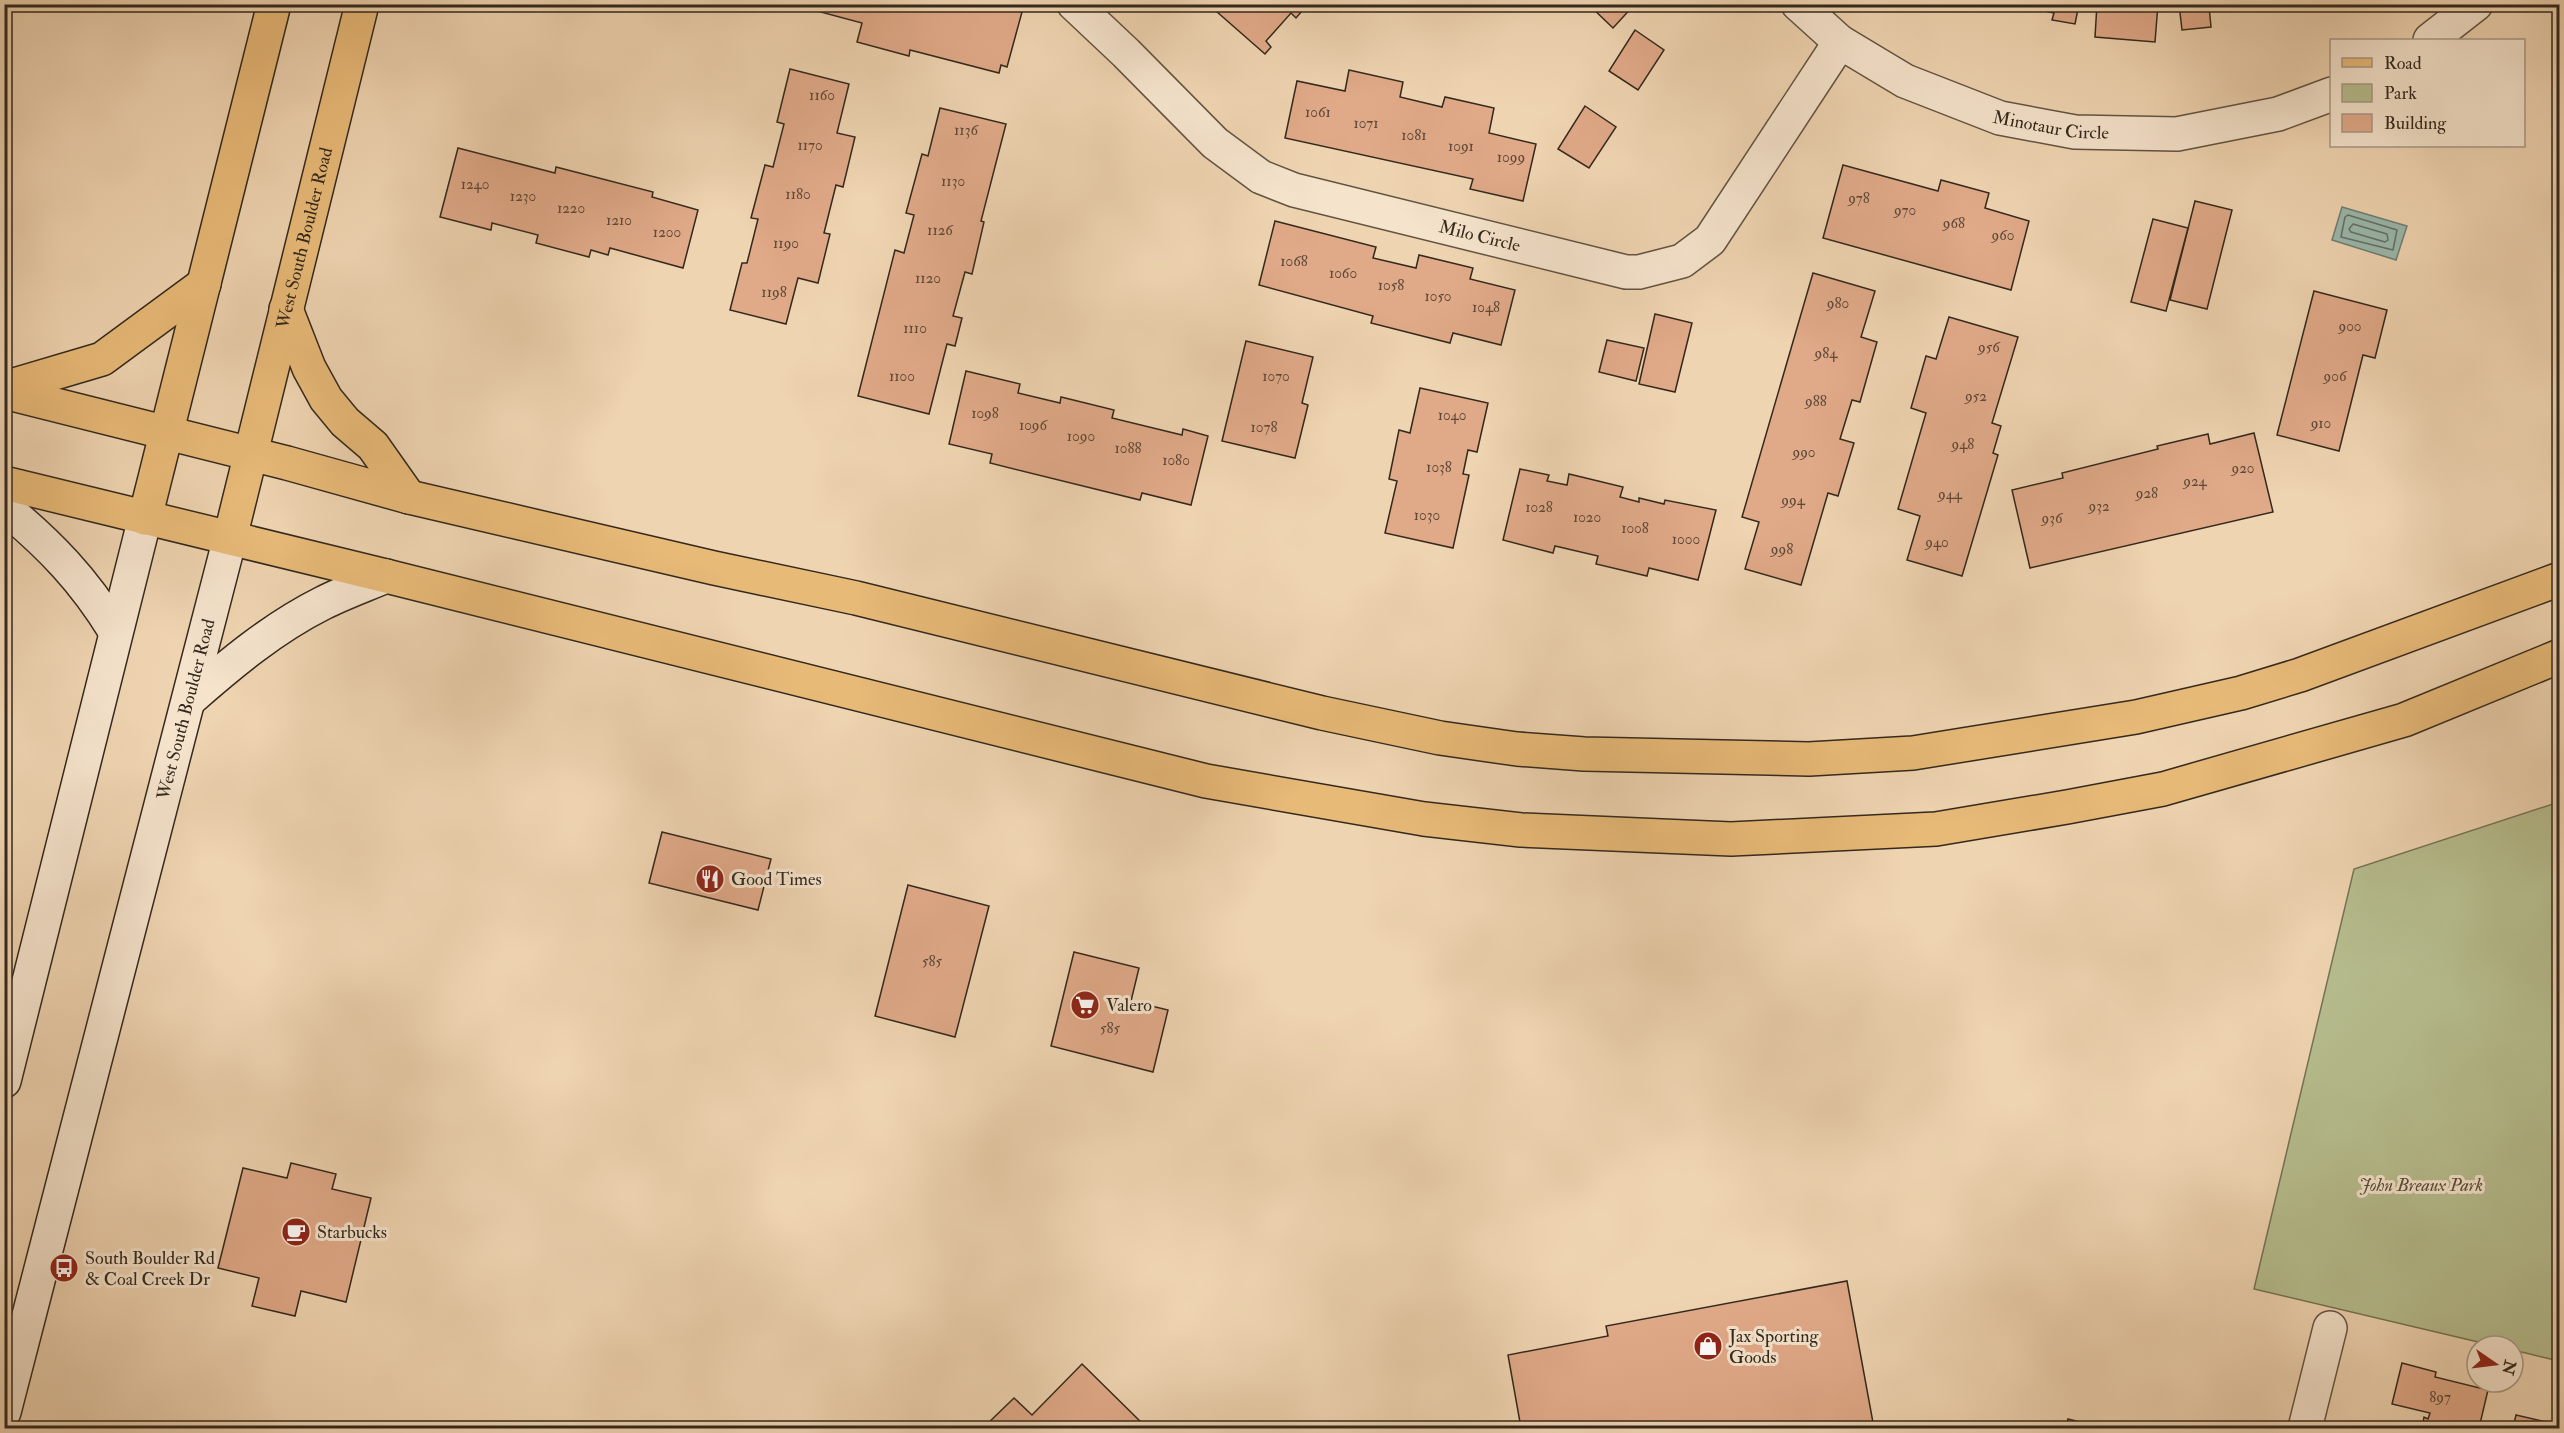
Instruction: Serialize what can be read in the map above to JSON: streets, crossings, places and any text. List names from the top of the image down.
{
  "streets": {
    "main road": ["Minotaur Circle", "Milo Circle", "West South Boulder Road"]
  },
  "crossings": [
    ["Minotaur Circle", "Milo Circle"]
  ],
  "parks": ["John Breaux Park"],
  "places": {
    "restaurant": ["Good Times"],
    "supermarket": ["Valero"],
    "cafe": ["Starbucks"],
    "bus stop": ["South Boulder Rd & Coal Creek Dr"],
    "shop": ["Jax Sporting Goods"]
  },
  "house_numbers": [
    "1160",
    "1061",
    "1071",
    "1136",
    "1081",
    "1170",
    "1091",
    "1099",
    "1130",
    "1240",
    "1180",
    "1230",
    "978",
    "1220",
    "970",
    "1210",
    "968",
    "1126",
    "1200",
    "960",
    "1190",
    "1068",
    "1060",
    "1120",
    "1058",
    "1198",
    "1050",
    "980",
    "1048",
    "900",
    "1110",
    "956",
    "984",
    "1100",
    "1070",
    "906",
    "952",
    "988",
    "1098",
    "1040",
    "910",
    "1096",
    "1078",
    "1090",
    "948",
    "1088",
    "990",
    "1080",
    "1038",
    "920",
    "924",
    "928",
    "944",
    "994",
    "932",
    "1028",
    "1030",
    "1020",
    "936",
    "1008",
    "1000",
    "940",
    "998",
    "585",
    "585",
    "897"
  ],
  "legend": ["Road", "Park", "Building"],
  "north": "right"
}
